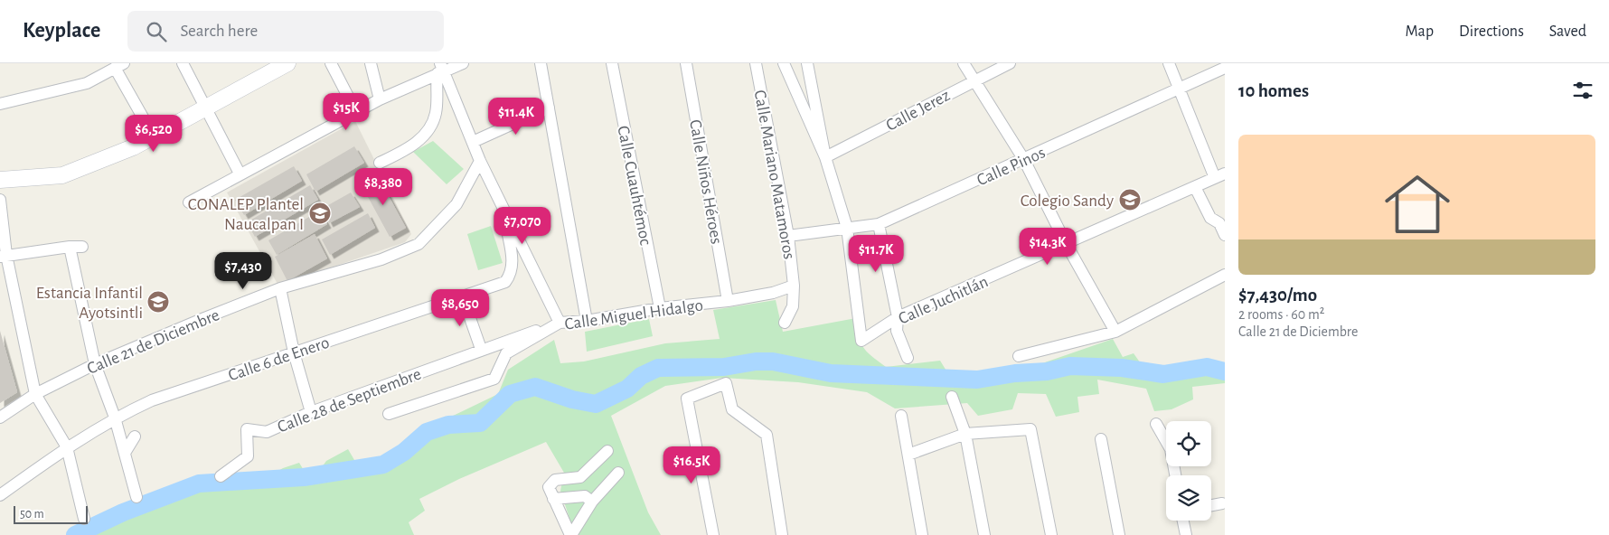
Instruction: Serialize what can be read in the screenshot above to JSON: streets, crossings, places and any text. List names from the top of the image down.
{
  "streets": {
    "street": [
      "Calle Jerez",
      "Calle Pinos",
      "Calle Mariano Matamoros",
      "Calle Niños Héroes",
      "Calle Cuauhtémoc",
      "Calle Juchitlán",
      "Calle Miguel Hidalgo",
      "Calle 21 de Diciembre",
      "Calle 6 de Enero",
      "Calle 28 de Septiembre"
    ]
  },
  "crossings": [
    ["Calle Pinos", "Calle Mariano Matamoros"],
    ["Calle Mariano Matamoros", "Calle Miguel Hidalgo"],
    ["Calle Niños Héroes", "Calle Miguel Hidalgo"],
    ["Calle Cuauhtémoc", "Calle Miguel Hidalgo"],
    ["Calle Miguel Hidalgo", "Calle 28 de Septiembre"]
  ],
  "places": {
    "school or university": ["Colegio Sandy", "CONALEP Plantel Naucalpan I", "Estancia Infantil Ayotsintli"]
  },
  "scale_bar": "50 m",
  "page": {
    "header": "Keyplace",
    "search": "Search here",
    "nav": ["Map", "Directions", "Saved"],
    "heading": "10 homes",
    "price": [
      "$15K",
      "$11.4K",
      "$6,520",
      "$8,380",
      "$7,070",
      "$14.3K",
      "$11.7K",
      "$7,430",
      "$8,650",
      "$16.5K"
    ],
    "list": [
      {
        "name": "$7,430/mo",
        "note": "2 rooms · 60 m² · Calle 21 de Diciembre"
      }
    ],
    "scale": "50 m"
  }
}
